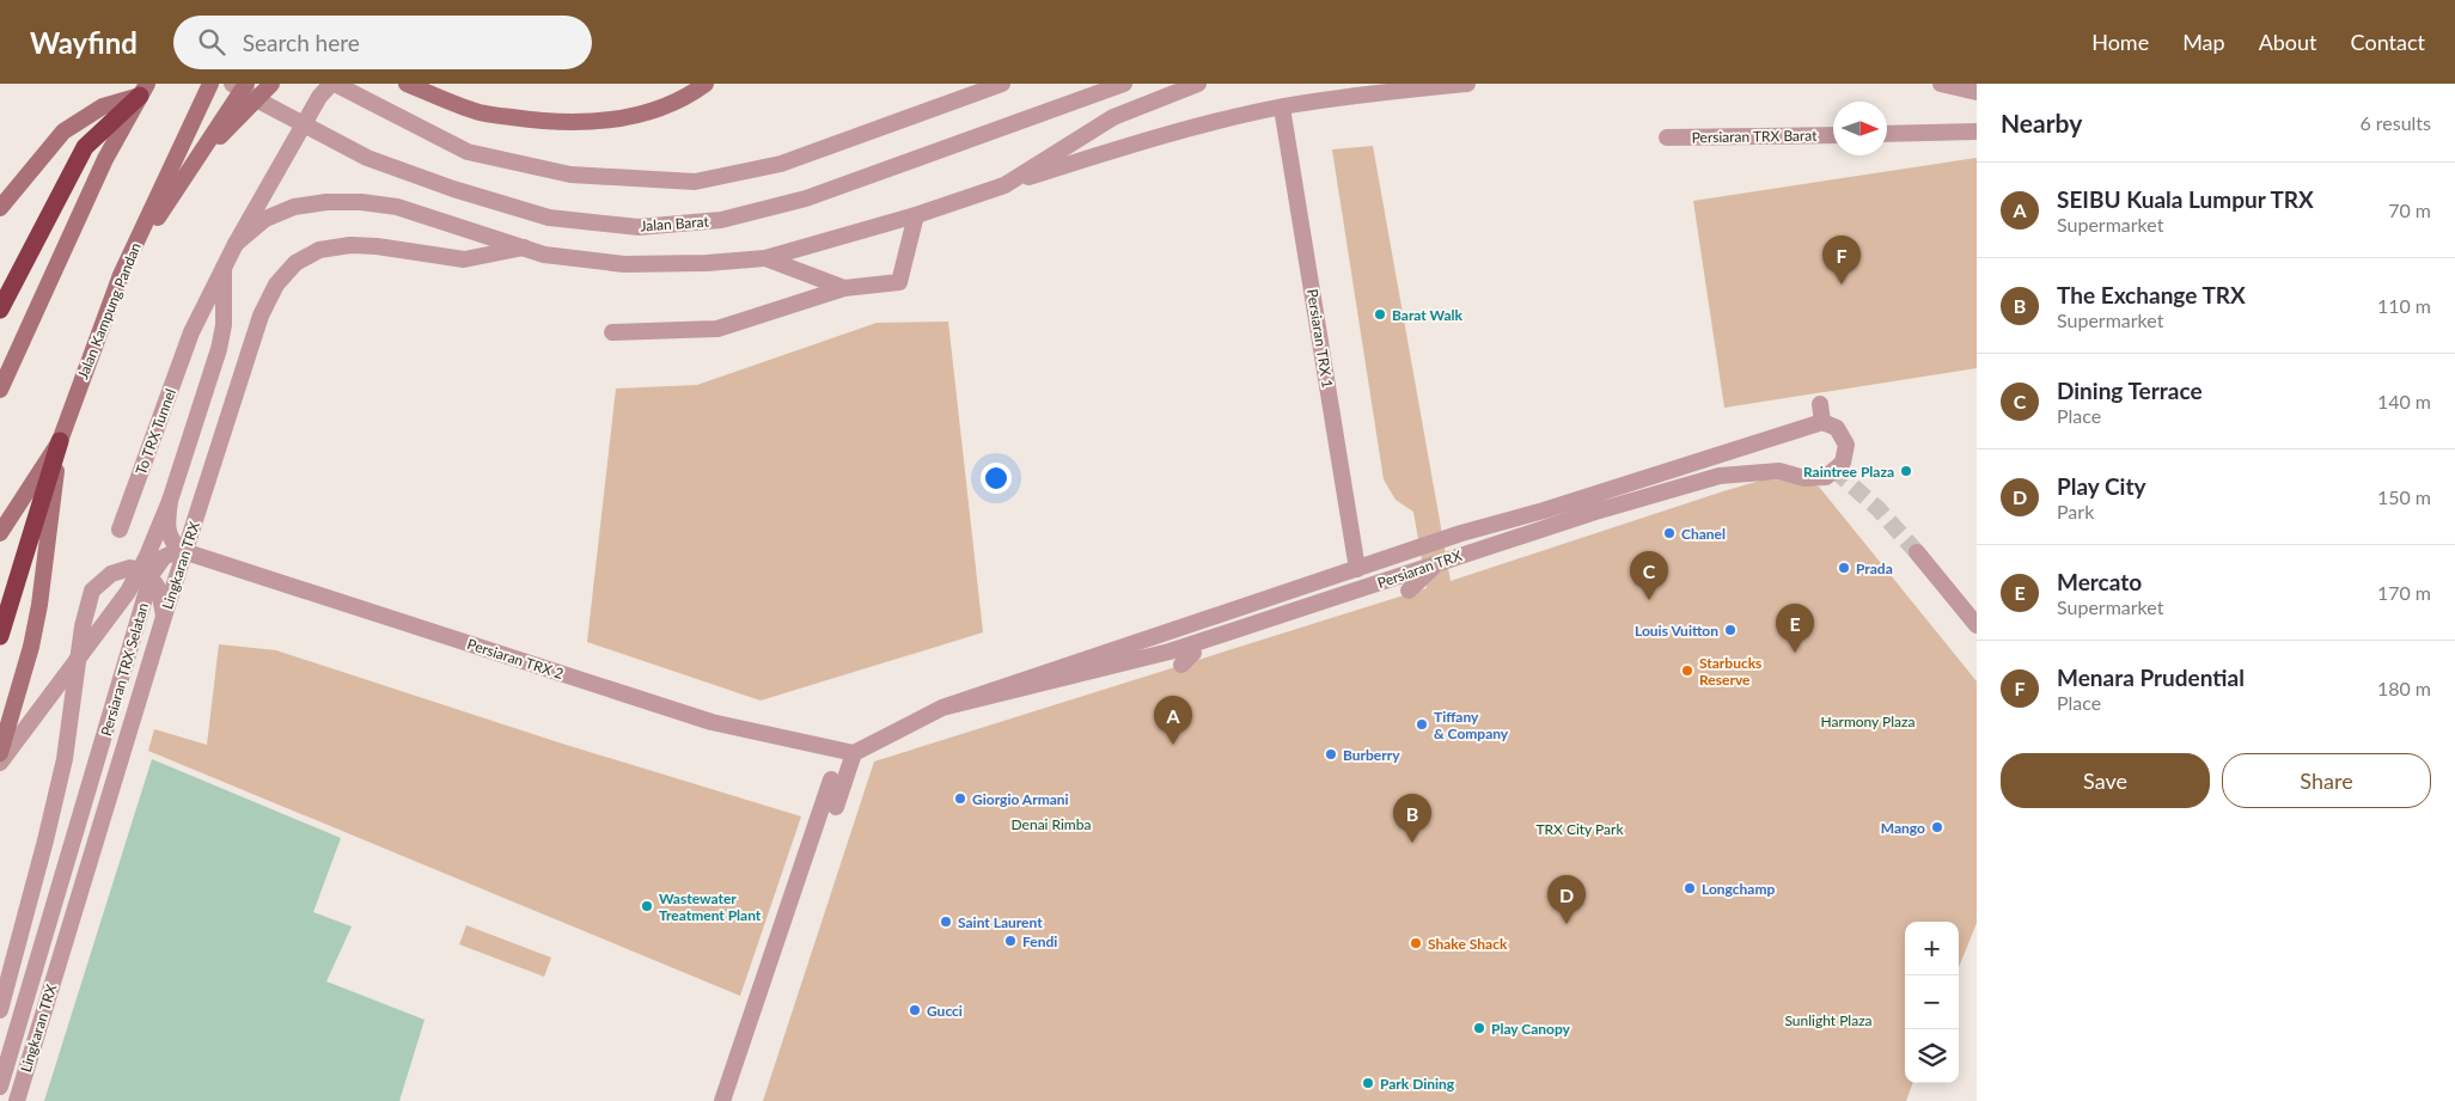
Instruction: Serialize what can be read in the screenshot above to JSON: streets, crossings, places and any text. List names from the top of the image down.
{
  "streets": {
    "main road": ["Jalan Kampung Pandan"],
    "street": [
      "Persiaran TRX Barat",
      "Jalan Barat",
      "Persiaran TRX 1",
      "To TRX Tunnel",
      "Lingkaran TRX",
      "Persiaran TRX",
      "Persiaran TRX 2",
      "Persiaran TRX Selatan"
    ]
  },
  "crossings": [
    ["Persiaran TRX 1", "Persiaran TRX"],
    ["Persiaran TRX", "Persiaran TRX 2"],
    ["Persiaran TRX 2", "Persiaran TRX Selatan"]
  ],
  "parks": [
    "Harmony Plaza",
    "Denai Rimba",
    "TRX City Park",
    "Sunlight Plaza"
  ],
  "places": [
    "Barat Walk",
    "Raintree Plaza",
    "Chanel",
    "Prada",
    "Louis Vuitton",
    "Starbucks Reserve",
    "Tiffany & Company",
    "Burberry",
    "Giorgio Armani",
    "Mango",
    "Longchamp",
    "Wastewater Treatment Plant",
    "Saint Laurent",
    "Fendi",
    "Shake Shack",
    "Gucci",
    "Play Canopy",
    "Park Dining"
  ],
  "north": "right",
  "page": {
    "header": "Wayfind",
    "search": "Search here",
    "nav": [
      "Home",
      "Map",
      "About",
      "Contact"
    ],
    "heading": ["Nearby", "6 results"],
    "list": [
      {
        "mark": "A",
        "name": "SEIBU Kuala Lumpur TRX",
        "note": "Supermarket",
        "value": "70 m"
      },
      {
        "mark": "B",
        "name": "The Exchange TRX",
        "note": "Supermarket",
        "value": "110 m"
      },
      {
        "mark": "C",
        "name": "Dining Terrace",
        "note": "Place",
        "value": "140 m"
      },
      {
        "mark": "D",
        "name": "Play City",
        "note": "Park",
        "value": "150 m"
      },
      {
        "mark": "E",
        "name": "Mercato",
        "note": "Supermarket",
        "value": "170 m"
      },
      {
        "mark": "F",
        "name": "Menara Prudential",
        "note": "Place",
        "value": "180 m"
      }
    ],
    "pins": [
      "F",
      "C",
      "E",
      "A",
      "B",
      "D"
    ],
    "buttons": ["Save", "Share"],
    "map_buttons": ["+", "−"]
  }
}
